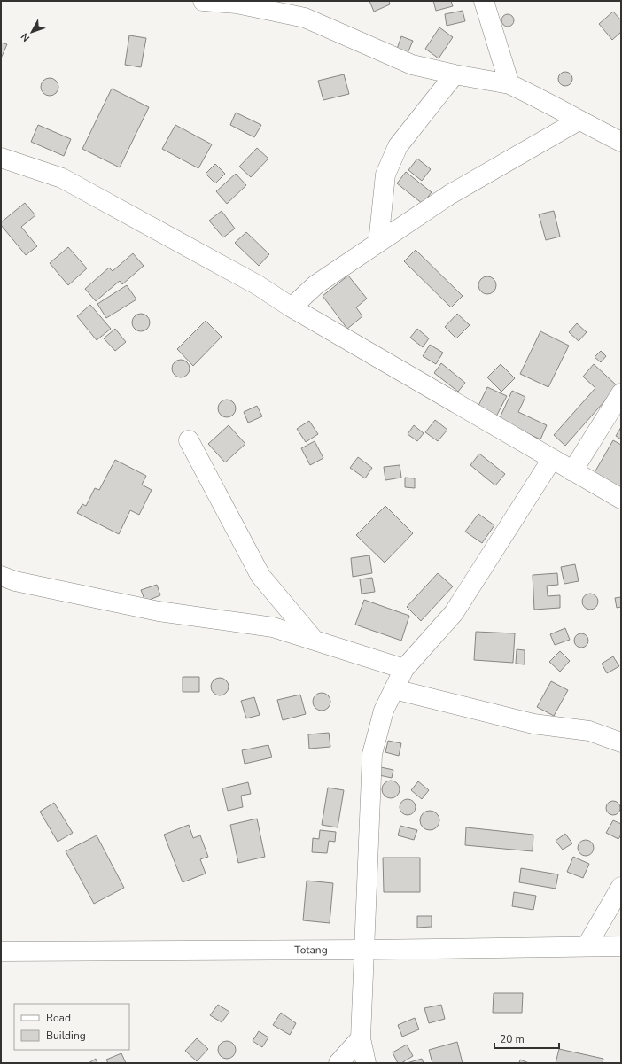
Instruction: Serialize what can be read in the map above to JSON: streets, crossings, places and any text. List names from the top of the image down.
{
  "streets": {
    "street": ["Totang"]
  },
  "legend": ["Road", "Building"],
  "scale_bar": "20 m",
  "north": "bottom left"
}
